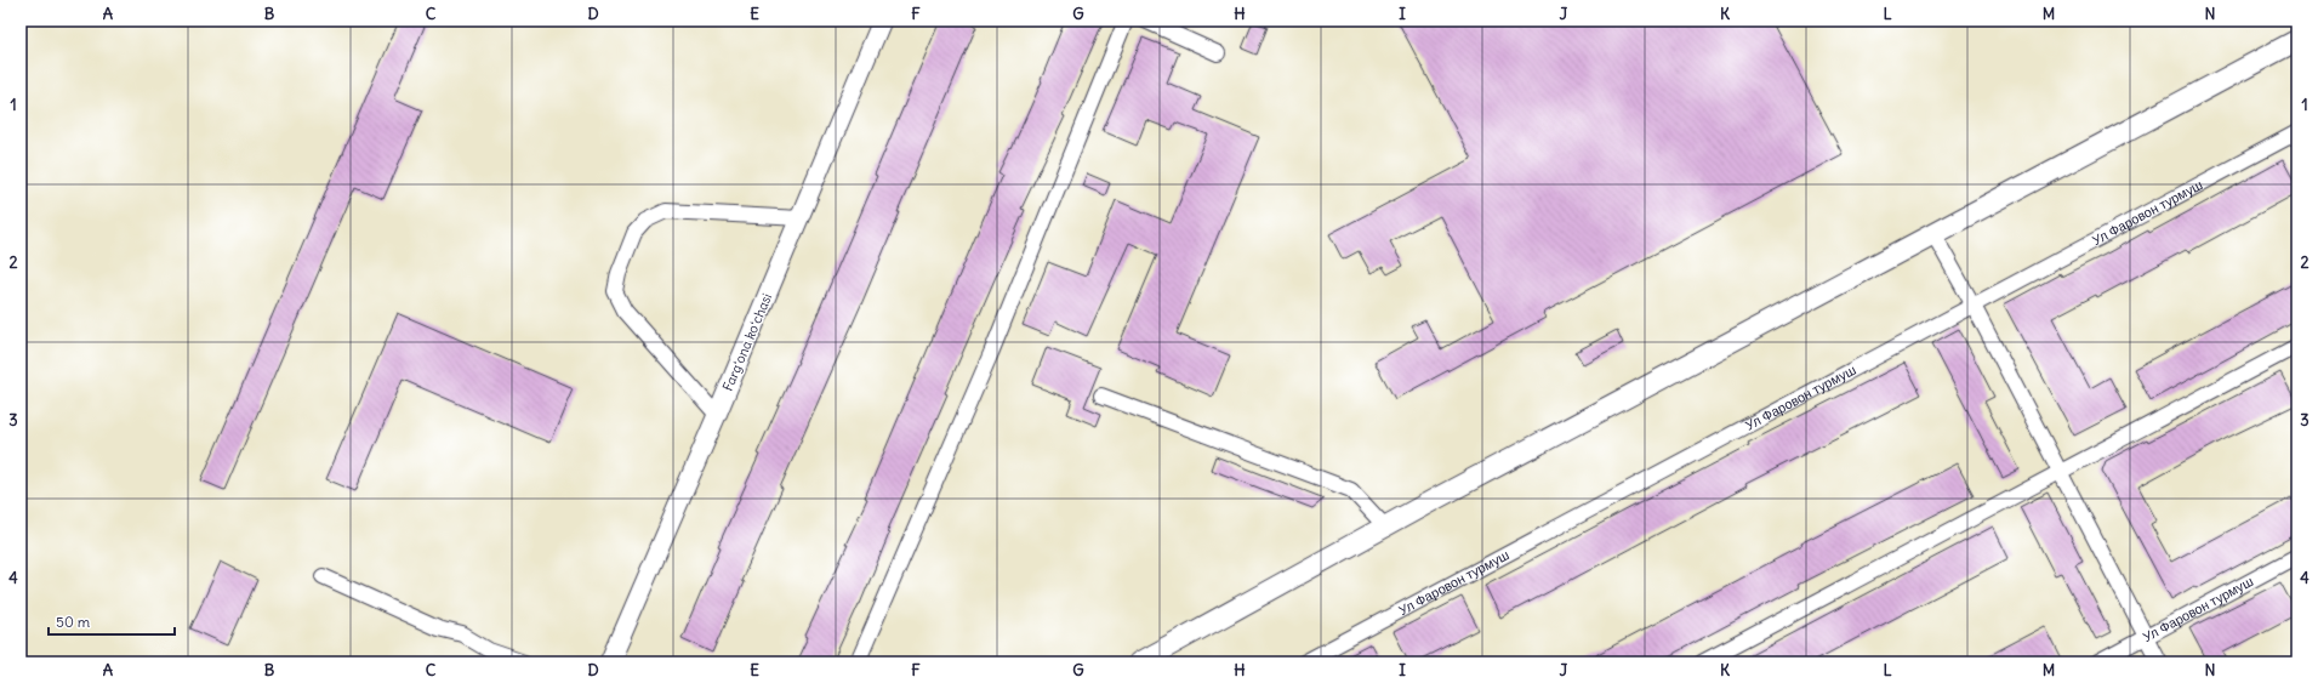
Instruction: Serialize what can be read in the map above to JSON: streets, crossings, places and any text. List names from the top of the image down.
{
  "streets": {
    "street": ["Ул Фаровон турмуш", "Fargʻona koʻchasi"]
  },
  "scale_bar": "50 m",
  "grid": {
    "columns": [
      "A",
      "B",
      "C",
      "D",
      "E",
      "F",
      "G",
      "H",
      "I",
      "J",
      "K",
      "L",
      "M",
      "N"
    ],
    "rows": [
      "1",
      "2",
      "3",
      "4"
    ]
  }
}
